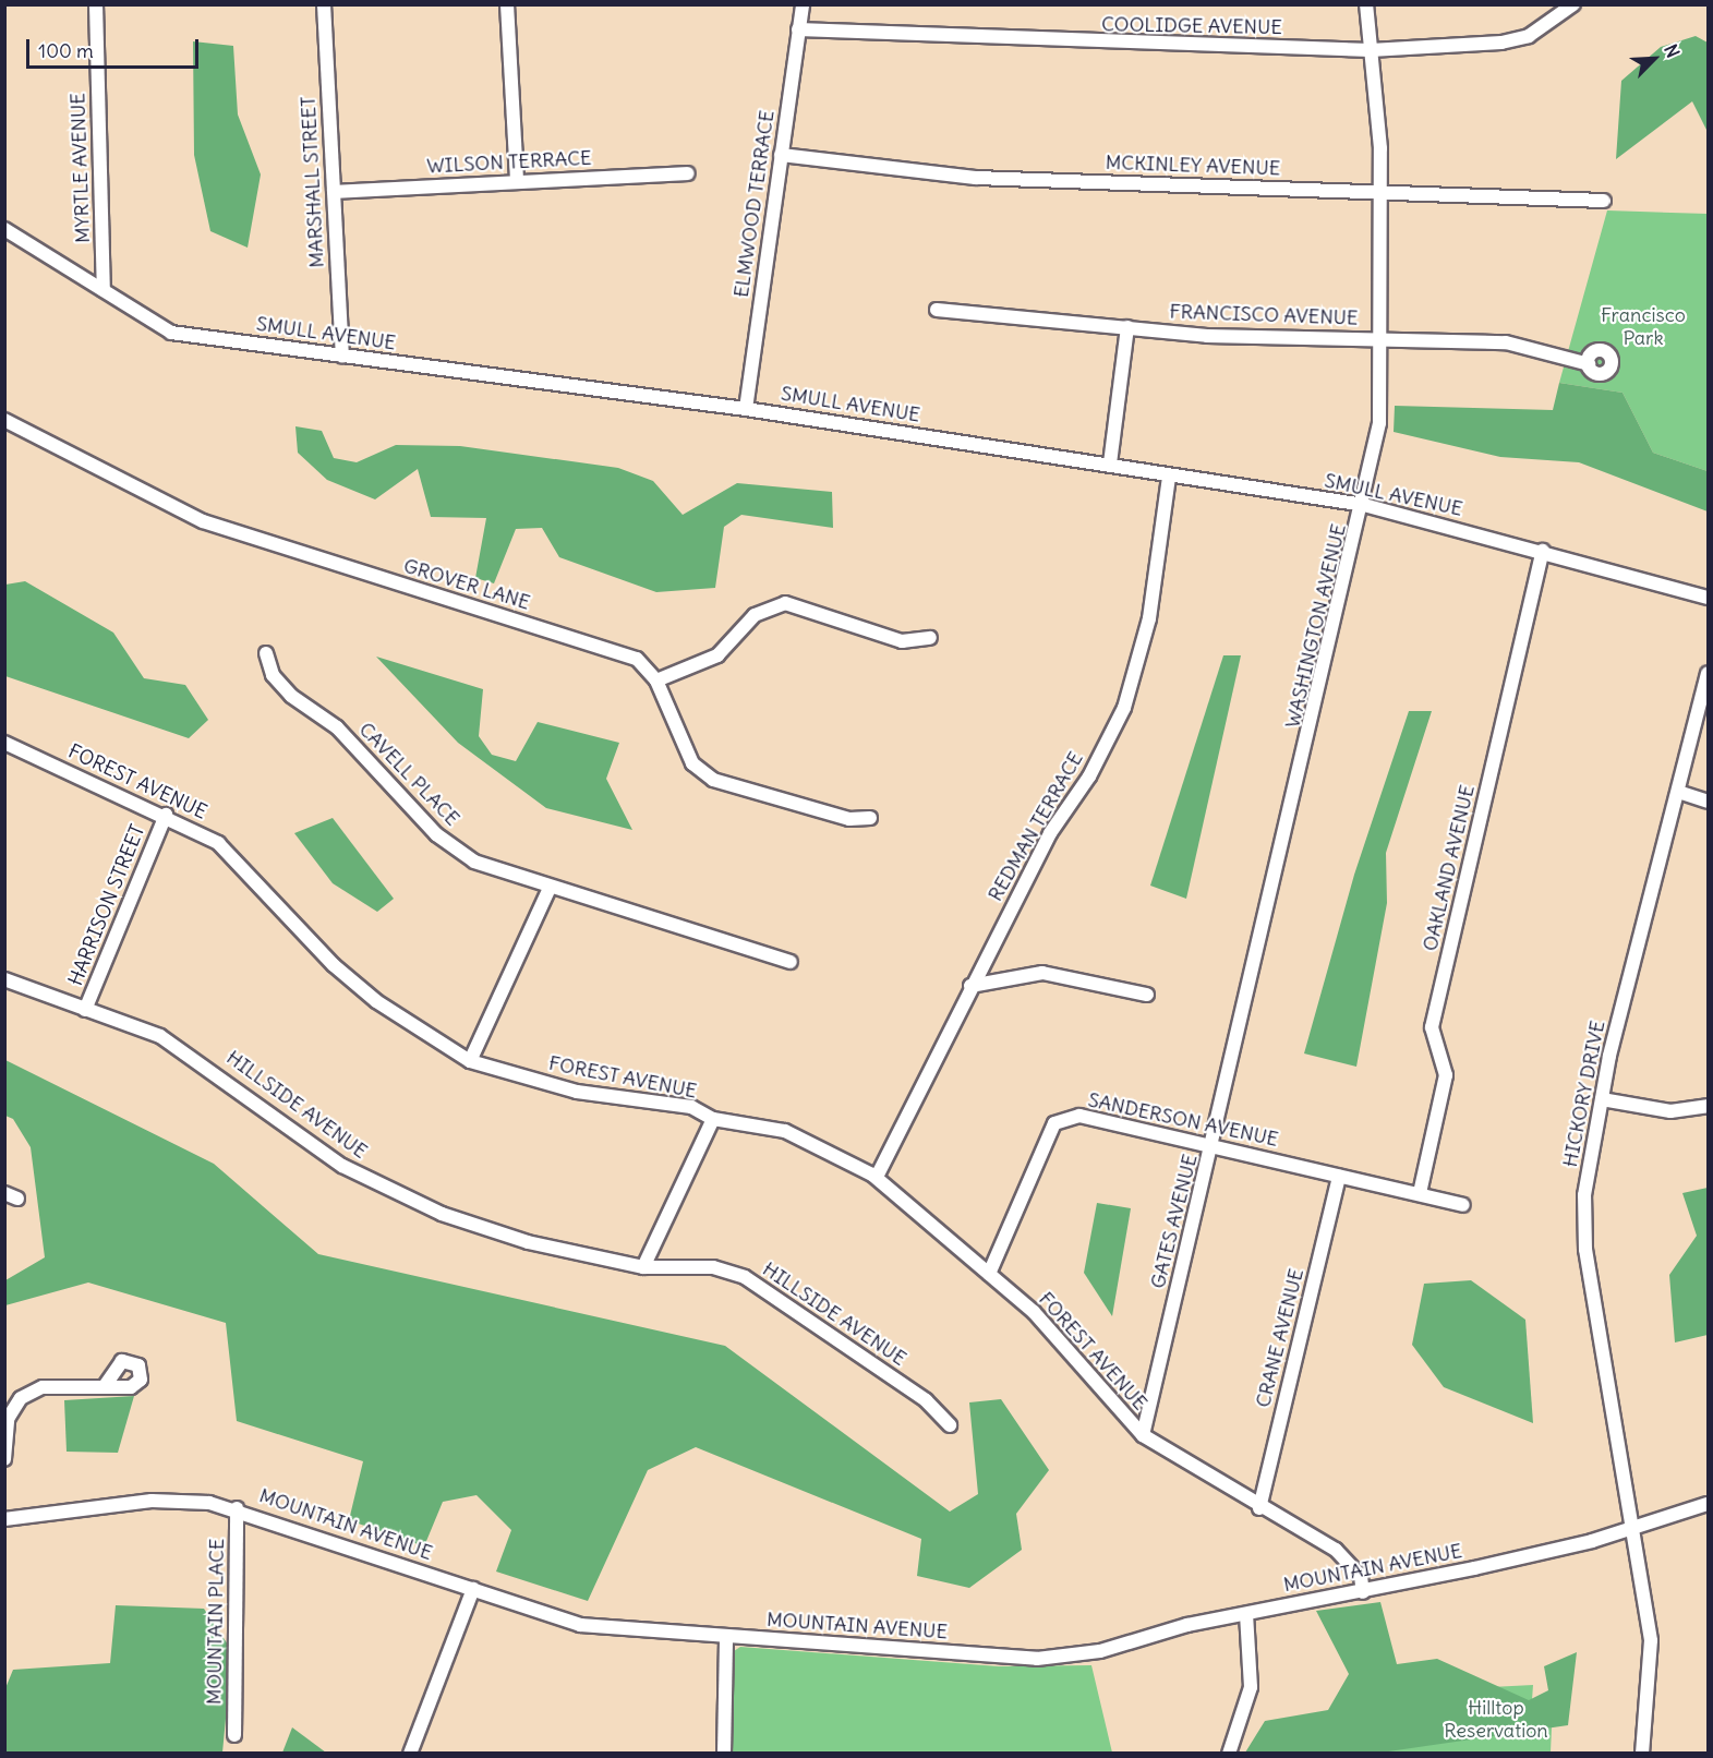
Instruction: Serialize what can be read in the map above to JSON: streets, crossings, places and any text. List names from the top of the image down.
{
  "streets": {
    "street": [
      "COOLIDGE AVENUE",
      "WILSON TERRACE",
      "MCKINLEY AVENUE",
      "MYRTLE AVENUE",
      "MARSHALL STREET",
      "ELMWOOD TERRACE",
      "FRANCISCO AVENUE",
      "SMULL AVENUE",
      "GROVER LANE",
      "WASHINGTON AVENUE",
      "CAVELL PLACE",
      "FOREST AVENUE",
      "REDMAN TERRACE",
      "OAKLAND AVENUE",
      "HARRISON STREET",
      "HICKORY DRIVE",
      "HILLSIDE AVENUE",
      "SANDERSON AVENUE",
      "GATES AVENUE",
      "CRANE AVENUE",
      "MOUNTAIN AVENUE",
      "MOUNTAIN PLACE"
    ]
  },
  "crossings": [
    ["COOLIDGE AVENUE", "ELMWOOD TERRACE"],
    ["COOLIDGE AVENUE", "WASHINGTON AVENUE"],
    ["WILSON TERRACE", "MARSHALL STREET"],
    ["MCKINLEY AVENUE", "ELMWOOD TERRACE"],
    ["MCKINLEY AVENUE", "WASHINGTON AVENUE"],
    ["MYRTLE AVENUE", "SMULL AVENUE"],
    ["MARSHALL STREET", "SMULL AVENUE"],
    ["ELMWOOD TERRACE", "SMULL AVENUE"],
    ["FRANCISCO AVENUE", "WASHINGTON AVENUE"],
    ["SMULL AVENUE", "WASHINGTON AVENUE"],
    ["SMULL AVENUE", "REDMAN TERRACE"],
    ["SMULL AVENUE", "OAKLAND AVENUE"],
    ["WASHINGTON AVENUE", "GATES AVENUE"],
    ["FOREST AVENUE", "REDMAN TERRACE"],
    ["FOREST AVENUE", "HARRISON STREET"],
    ["FOREST AVENUE", "SANDERSON AVENUE"],
    ["FOREST AVENUE", "GATES AVENUE"],
    ["FOREST AVENUE", "CRANE AVENUE"],
    ["FOREST AVENUE", "MOUNTAIN AVENUE"],
    ["OAKLAND AVENUE", "SANDERSON AVENUE"],
    ["HARRISON STREET", "HILLSIDE AVENUE"],
    ["HICKORY DRIVE", "MOUNTAIN AVENUE"],
    ["SANDERSON AVENUE", "GATES AVENUE"],
    ["SANDERSON AVENUE", "CRANE AVENUE"],
    ["MOUNTAIN AVENUE", "MOUNTAIN PLACE"]
  ],
  "parks": ["Francisco Park", "Hilltop Reservation"],
  "scale_bar": "100 m",
  "north": "top right"
}
